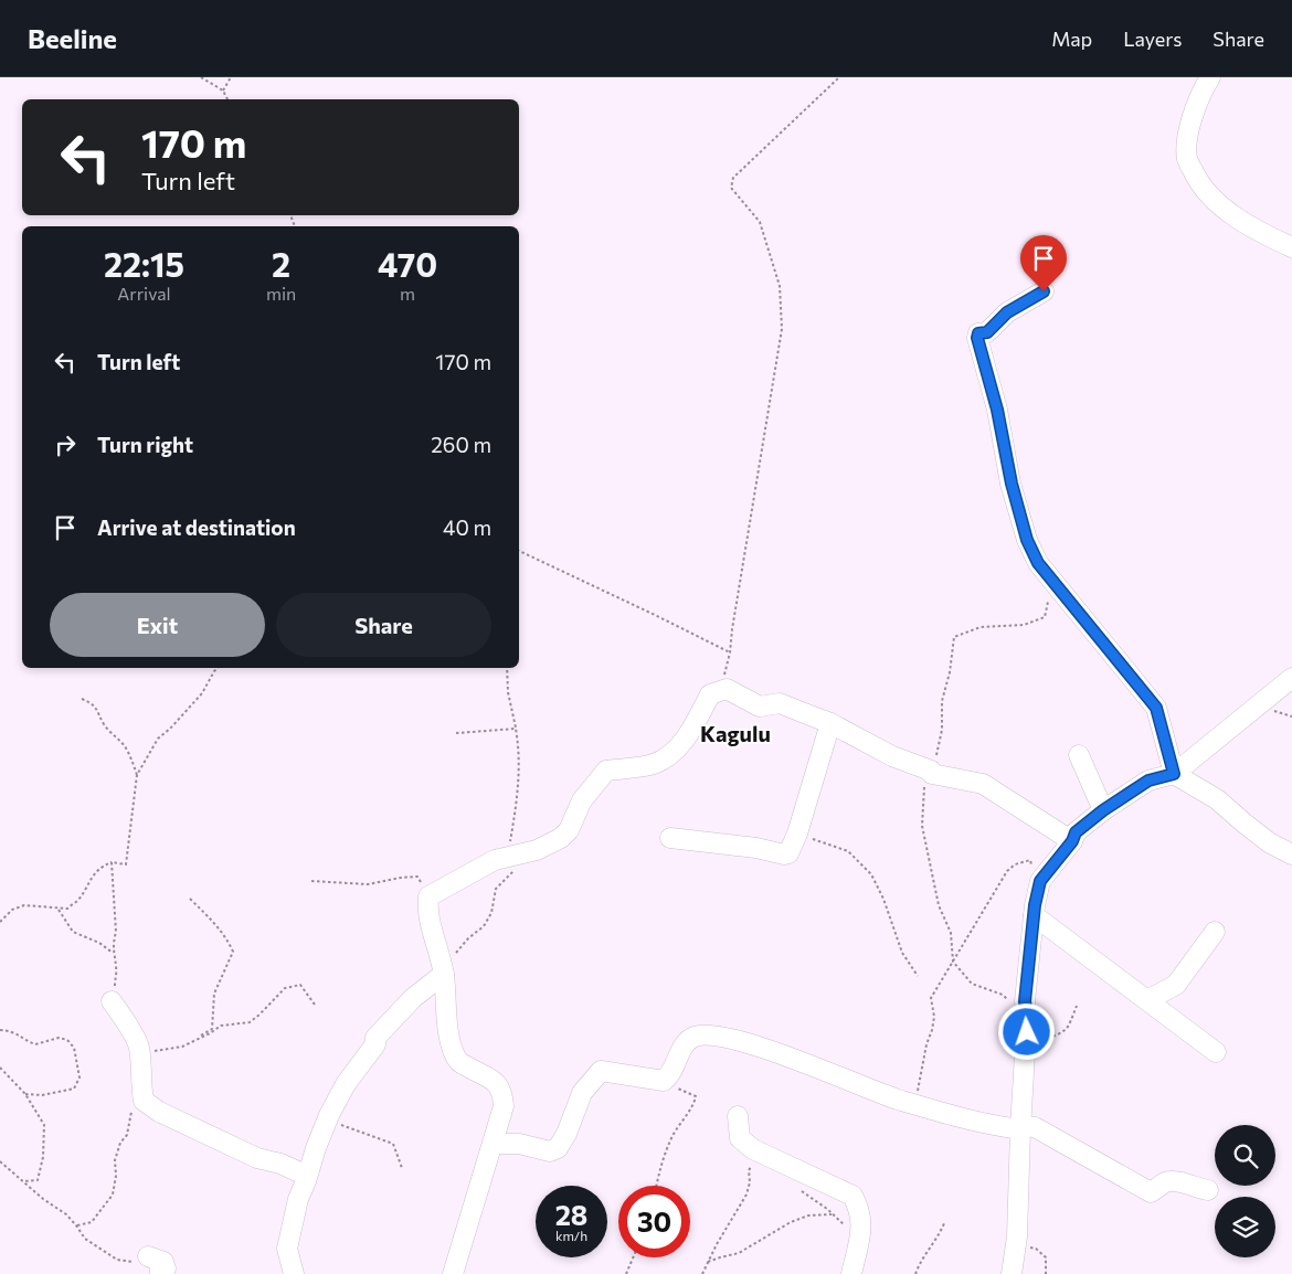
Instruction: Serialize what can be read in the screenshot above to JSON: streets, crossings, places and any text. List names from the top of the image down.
{
  "districts": ["Kagulu"],
  "page": {
    "header": "Beeline",
    "nav": ["Map", "Layers", "Share"],
    "turn": ["170 m", "Turn left"],
    "eta": [
      "22:15",
      "Arrival",
      "2",
      "min",
      "470",
      "m"
    ],
    "list": [
      {
        "name": "Turn left",
        "value": "170 m"
      },
      {
        "name": "Turn right",
        "value": "260 m"
      },
      {
        "name": "Arrive at destination",
        "value": "40 m"
      }
    ],
    "buttons": ["Exit", "Share"],
    "speed": "28 km/h",
    "limit": "30"
  }
}
